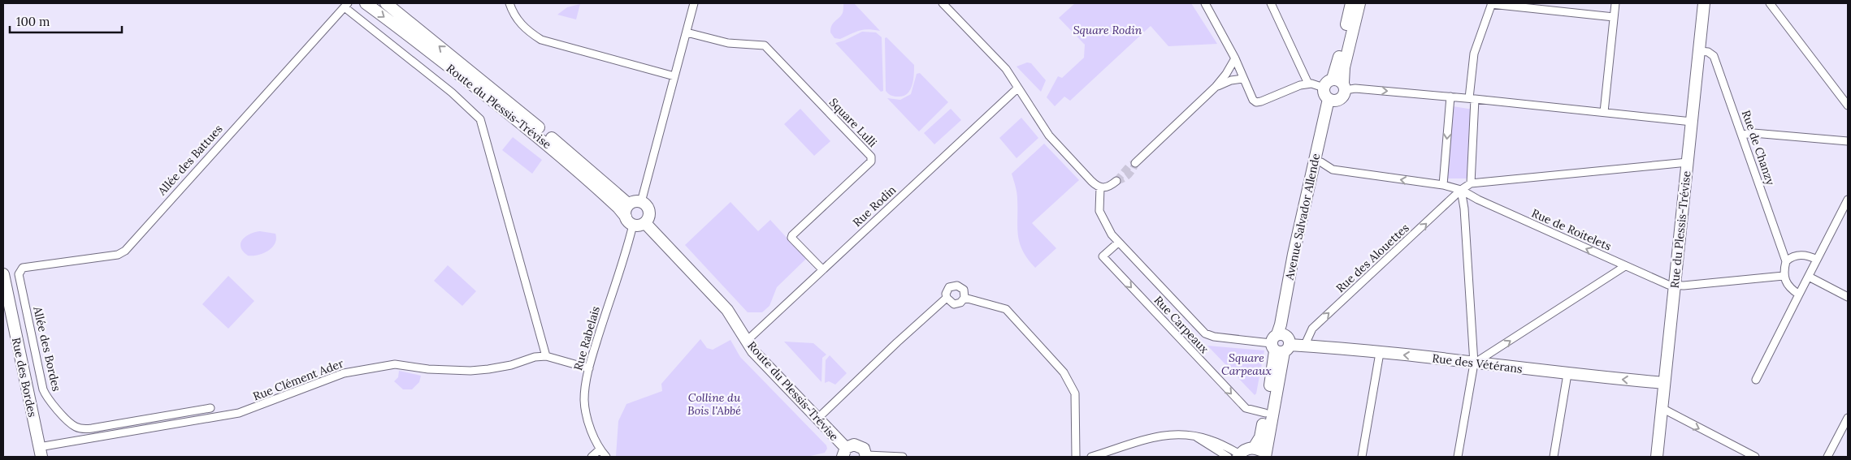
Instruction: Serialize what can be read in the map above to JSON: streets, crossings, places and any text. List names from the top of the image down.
{
  "streets": {
    "main road": [
      "Route du Plessis-Trévise",
      "Avenue Salvador Allende",
      "Rue du Plessis-Trévise",
      "Rue des Vétérans",
      "Rue des Bordes"
    ],
    "street": [
      "Square Lulli",
      "Rue de Chanzy",
      "Allée des Battues",
      "Rue Rodin",
      "Rue de Roitelets",
      "Rue des Alouettes",
      "Rue Carpeaux",
      "Rue Rabelais",
      "Allée des Bordes",
      "Rue Clément Ader"
    ]
  },
  "crossings": [
    ["Route du Plessis-Trévise", "Rue Rodin"],
    ["Route du Plessis-Trévise", "Rue Rabelais"],
    ["Square Lulli", "Rue Rodin"],
    ["Rue de Chanzy", "Rue du Plessis-Trévise"],
    ["Allée des Battues", "Allée des Bordes"],
    ["Avenue Salvador Allende", "Rue de Roitelets"],
    ["Avenue Salvador Allende", "Rue Carpeaux"],
    ["Avenue Salvador Allende", "Rue des Vétérans"],
    ["Rue de Roitelets", "Rue du Plessis-Trévise"],
    ["Rue de Roitelets", "Rue des Alouettes"],
    ["Rue du Plessis-Trévise", "Rue des Vétérans"],
    ["Rue des Alouettes", "Rue des Vétérans"],
    ["Rue Carpeaux", "Rue des Vétérans"],
    ["Rue Rabelais", "Rue Clément Ader"],
    ["Rue des Bordes", "Rue Clément Ader"]
  ],
  "one_way": ["Rue des Alouettes", "Rue des Vétérans"],
  "parks": ["Square Rodin", "Square Carpeaux", "Colline du Bois l'Abbé"],
  "scale_bar": "100 m"
}
